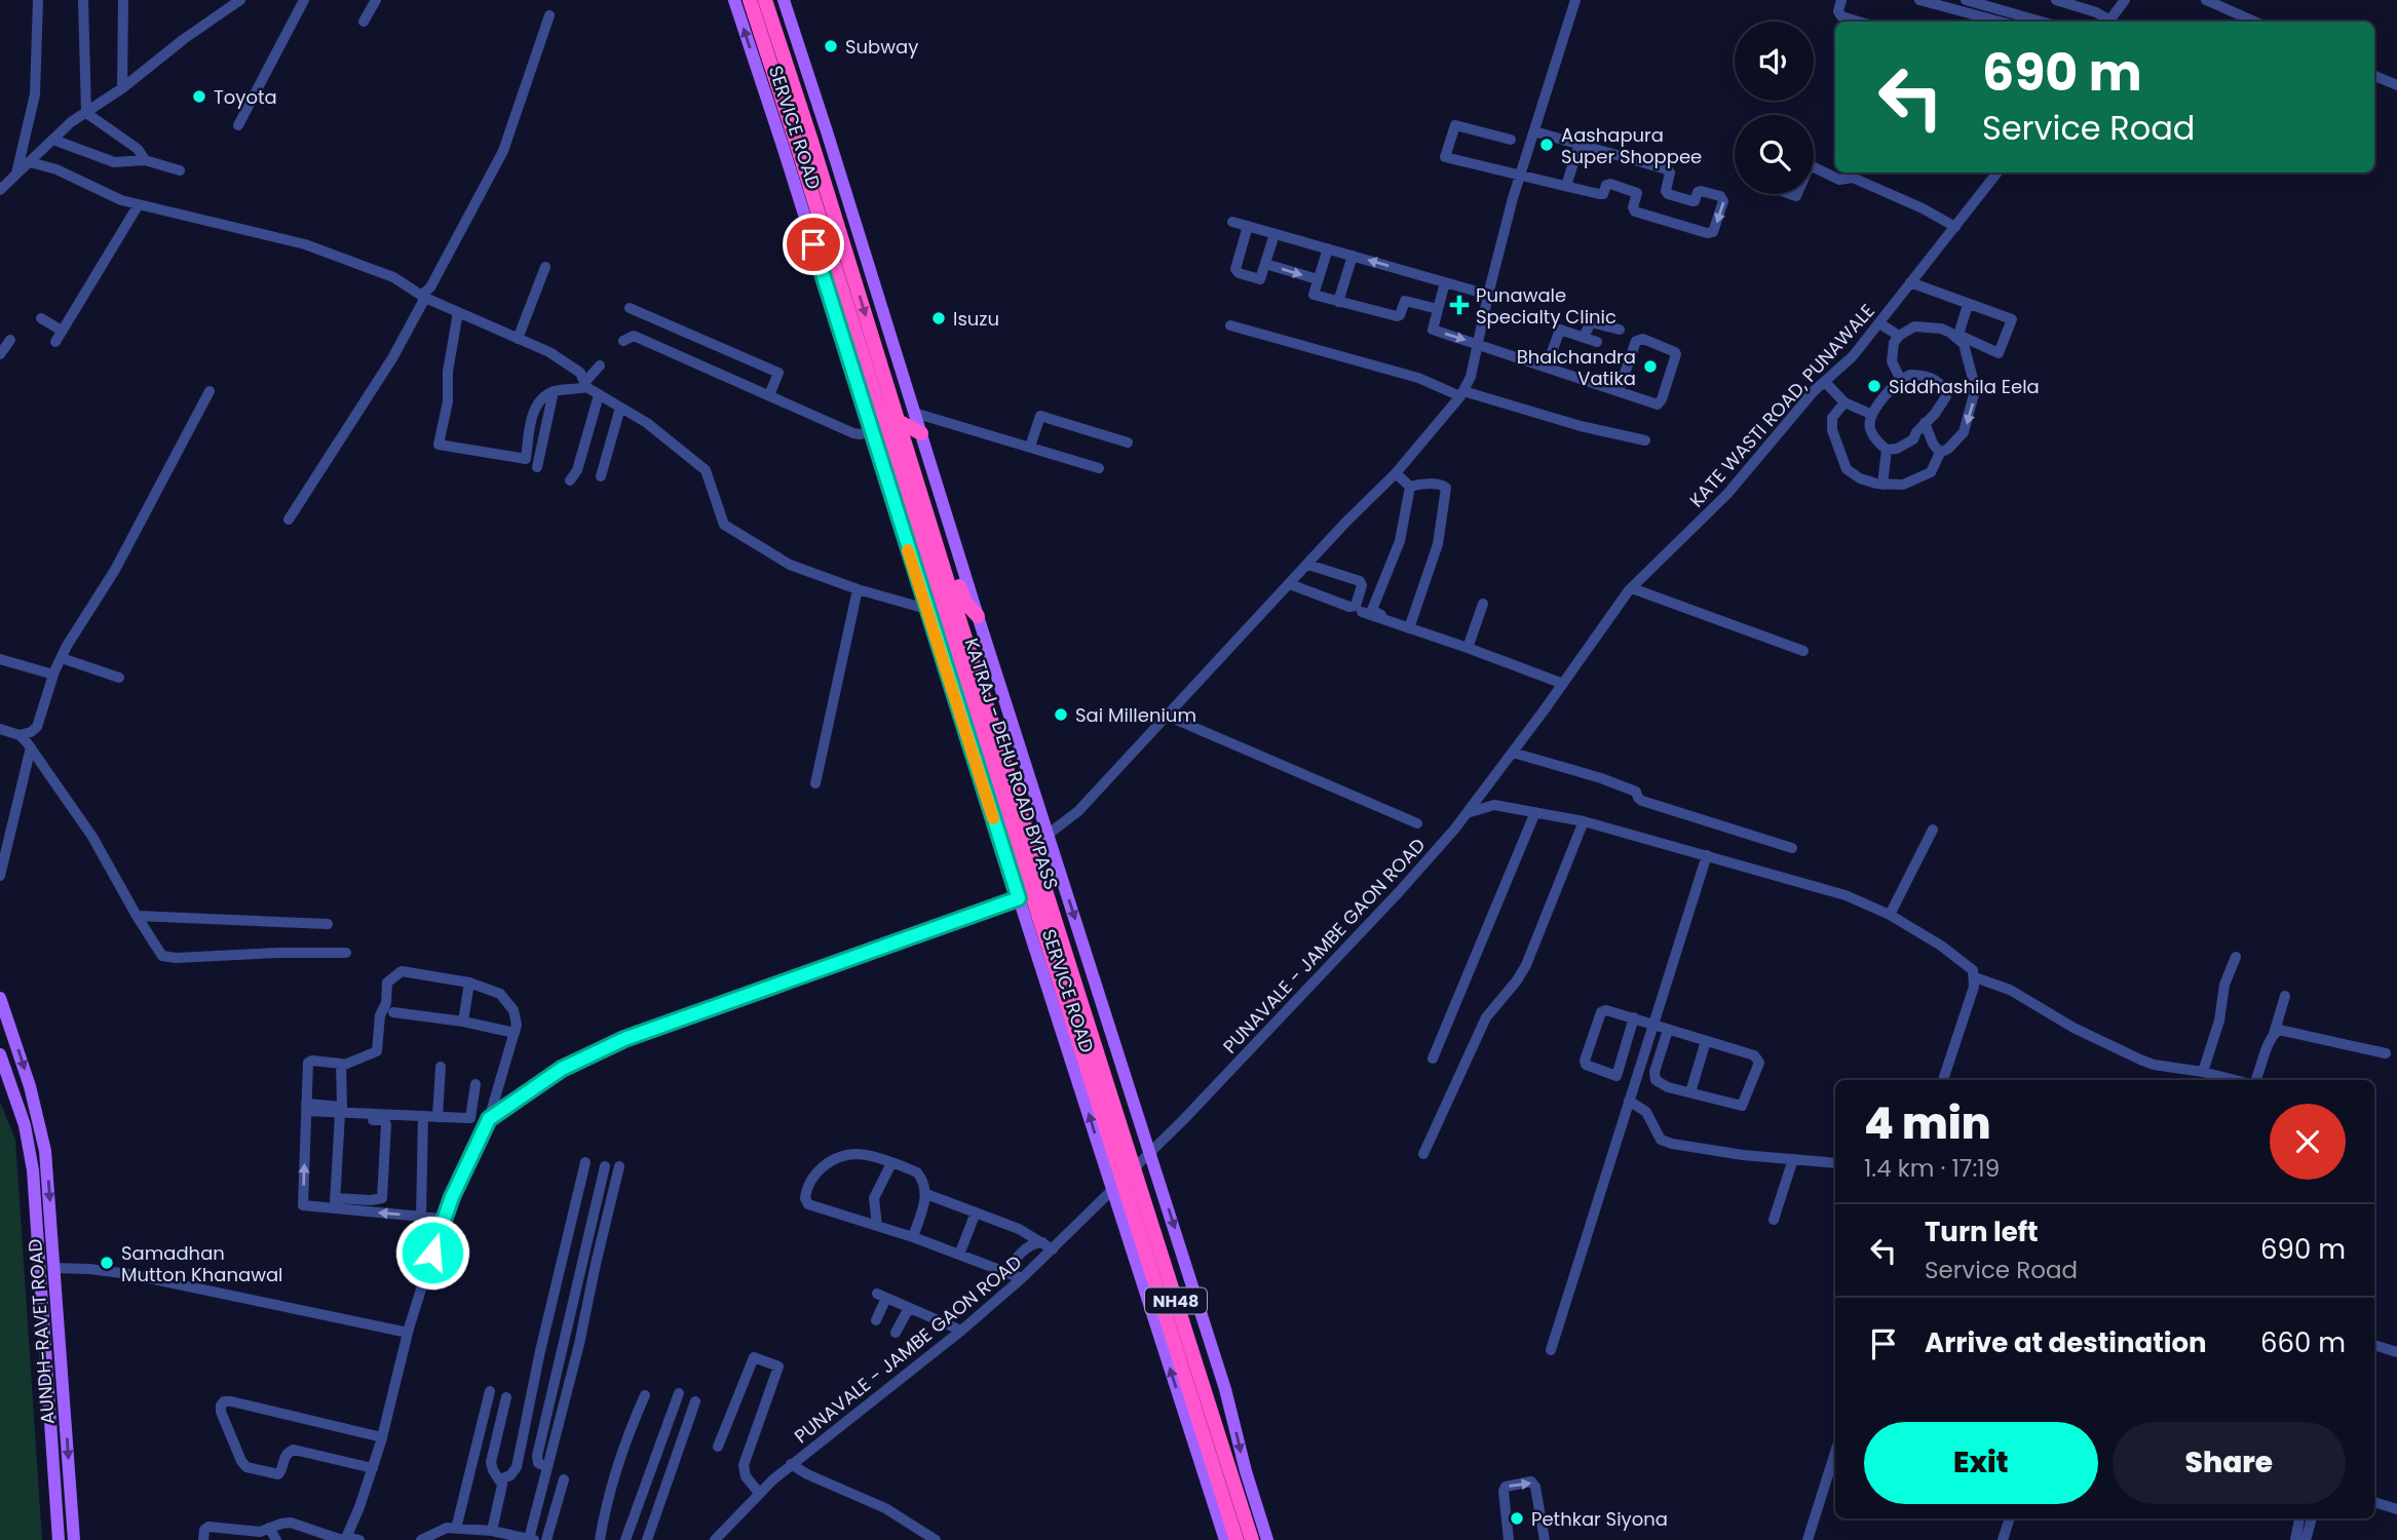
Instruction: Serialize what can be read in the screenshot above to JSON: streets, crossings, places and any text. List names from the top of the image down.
{
  "streets": {
    "highway": ["KATRAJ - DEHU ROAD BYPASS", "NH48"],
    "main road": ["SERVICE ROAD", "AUNDH-RAVET ROAD"],
    "street": ["KATE WASTI ROAD, PUNAWALE", "PUNAVALE - JAMBE GAON ROAD"]
  },
  "crossings": [
    ["SERVICE ROAD", "KATRAJ - DEHU ROAD BYPASS"],
    ["SERVICE ROAD", "PUNAVALE - JAMBE GAON ROAD"],
    ["KATE WASTI ROAD, PUNAWALE", "PUNAVALE - JAMBE GAON ROAD"],
    ["KATRAJ - DEHU ROAD BYPASS", "PUNAVALE - JAMBE GAON ROAD"]
  ],
  "places": {
    "other": [
      "Subway",
      "Toyota",
      "Aashapura Super Shoppee",
      "Isuzu",
      "Bhalchandra Vatika",
      "Siddhashila Eela",
      "Sai Millenium",
      "Samadhan Mutton Khanawal",
      "Pethkar Siyona"
    ],
    "health": ["Punawale Specialty Clinic"]
  },
  "page": {
    "turn": ["690 m", "Service Road"],
    "heading": ["4 min", "1.4 km · 17:19"],
    "list": [
      {
        "name": "Turn left",
        "note": "Service Road",
        "value": "690 m"
      },
      {
        "name": "Arrive at destination",
        "value": "660 m"
      }
    ],
    "buttons": ["Exit", "Share"]
  }
}
